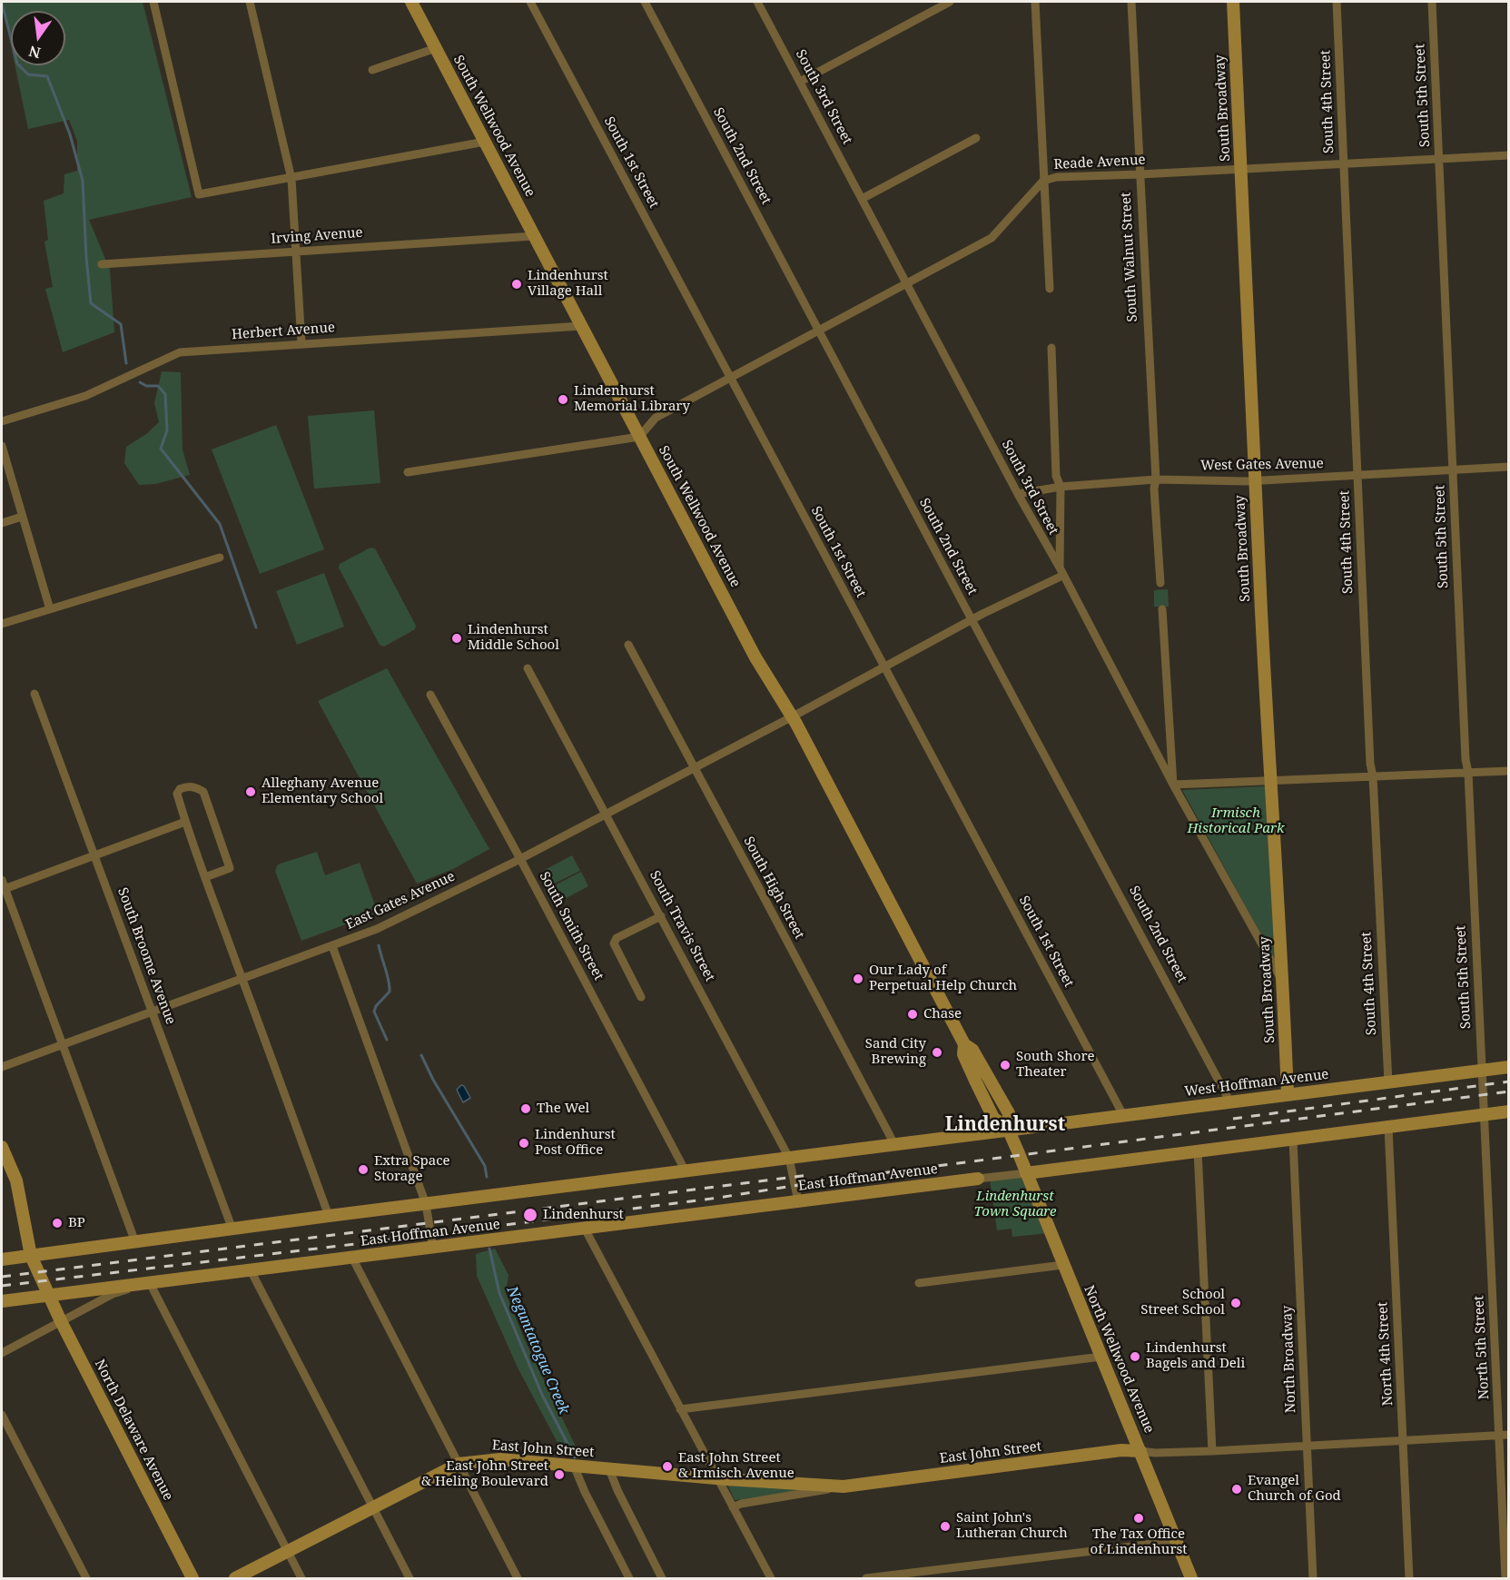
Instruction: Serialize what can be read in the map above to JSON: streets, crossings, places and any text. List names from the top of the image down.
{
  "streets": {
    "street": [
      "South 5th Street",
      "South 3rd Street",
      "South 4th Street",
      "South Broadway",
      "South Wellwood Avenue",
      "South 2nd Street",
      "South 1st Street",
      "Reade Avenue",
      "Irving Avenue",
      "South Walnut Street",
      "Herbert Avenue",
      "West Gates Avenue",
      "South High Street",
      "East Gates Avenue",
      "South Smith Street",
      "South Travis Street",
      "South Broome Avenue",
      "West Hoffman Avenue",
      "East Hoffman Avenue",
      "North 5th Street",
      "North 4th Street",
      "North Wellwood Avenue",
      "North Broadway",
      "North Delaware Avenue",
      "East John Street"
    ]
  },
  "crossings": [
    ["South 5th Street", "Reade Avenue"],
    ["South 5th Street", "West Gates Avenue"],
    ["South 5th Street", "West Hoffman Avenue"],
    ["South 5th Street", "North 5th Street"],
    ["South 3rd Street", "South Broadway"],
    ["South 3rd Street", "Reade Avenue"],
    ["South 3rd Street", "West Gates Avenue"],
    ["South 4th Street", "Reade Avenue"],
    ["South 4th Street", "West Gates Avenue"],
    ["South 4th Street", "West Hoffman Avenue"],
    ["South Broadway", "Reade Avenue"],
    ["South Broadway", "West Gates Avenue"],
    ["South Broadway", "West Hoffman Avenue"],
    ["South Wellwood Avenue", "Reade Avenue"],
    ["South Wellwood Avenue", "Irving Avenue"],
    ["South Wellwood Avenue", "Herbert Avenue"],
    ["South Wellwood Avenue", "East Gates Avenue"],
    ["South Wellwood Avenue", "West Hoffman Avenue"],
    ["South Wellwood Avenue", "North Wellwood Avenue"],
    ["South 2nd Street", "Reade Avenue"],
    ["South 2nd Street", "West Hoffman Avenue"],
    ["South 1st Street", "Reade Avenue"],
    ["South 1st Street", "West Hoffman Avenue"],
    ["Reade Avenue", "South Walnut Street"],
    ["South Walnut Street", "West Gates Avenue"],
    ["South High Street", "East Gates Avenue"],
    ["East Gates Avenue", "South Smith Street"],
    ["East Gates Avenue", "South Travis Street"],
    ["East Gates Avenue", "South Broome Avenue"],
    ["South Travis Street", "East Hoffman Avenue"],
    ["East Hoffman Avenue", "North Wellwood Avenue"],
    ["East Hoffman Avenue", "North Delaware Avenue"],
    ["North Wellwood Avenue", "East John Street"]
  ],
  "districts": ["Lindenhurst"],
  "water": ["Neguntatogue Creek"],
  "parks": ["Irmisch Historical Park", "Lindenhurst Town Square"],
  "places": [
    "Lindenhurst Village Hall",
    "Lindenhurst Memorial Library",
    "Lindenhurst Middle School",
    "Alleghany Avenue Elementary School",
    "Our Lady of Perpetual Help Church",
    "Chase",
    "Sand City Brewing",
    "South Shore Theater",
    "The Wel",
    "Lindenhurst Post Office",
    "Extra Space Storage",
    "Lindenhurst",
    "BP",
    "School Street School",
    "Lindenhurst Bagels and Deli",
    "East John Street & Irmisch Avenue",
    "East John Street & Heling Boulevard",
    "Evangel Church of God",
    "The Tax Office of Lindenhurst",
    "Saint John's Lutheran Church"
  ],
  "north": "bottom"
}
